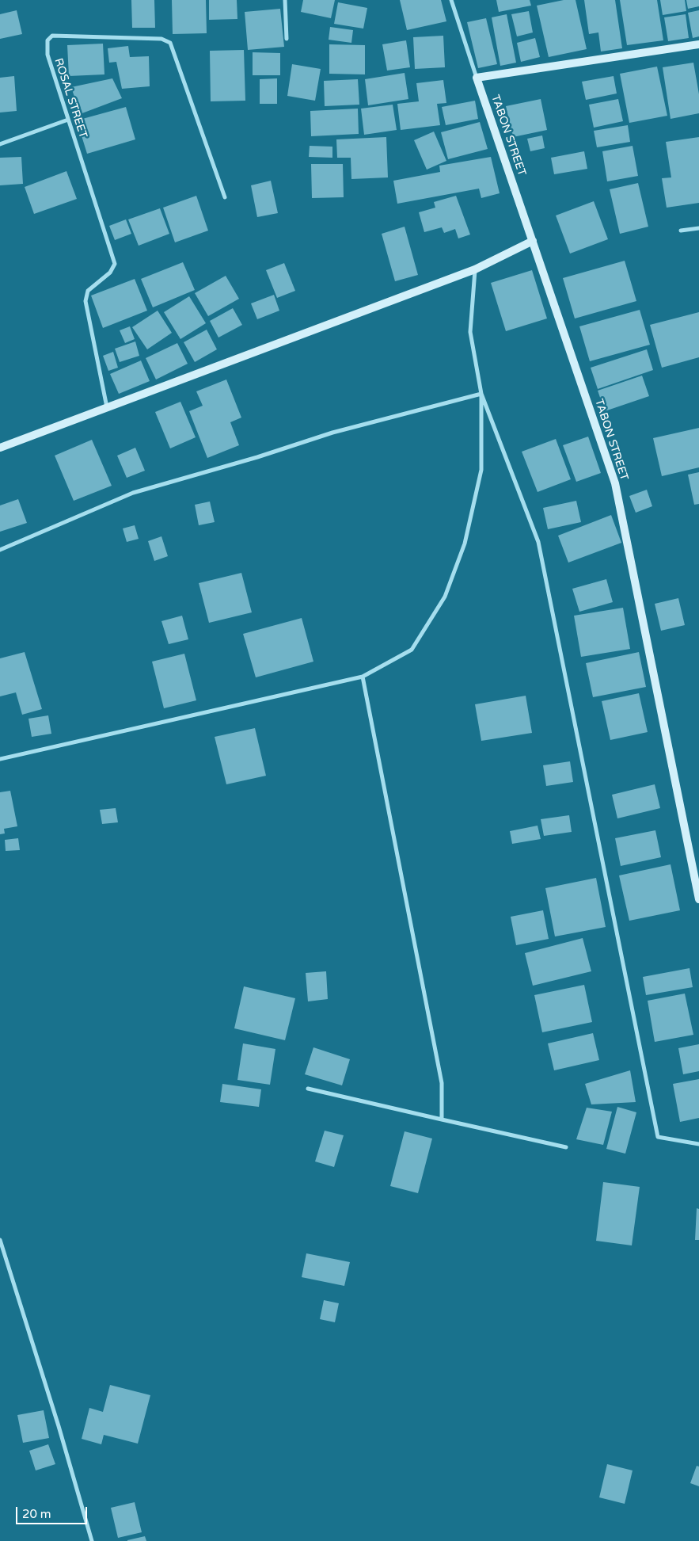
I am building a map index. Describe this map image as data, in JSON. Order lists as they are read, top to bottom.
{
  "streets": {
    "street": ["ROSAL STREET", "TABON STREET"]
  },
  "scale_bar": "20 m"
}
